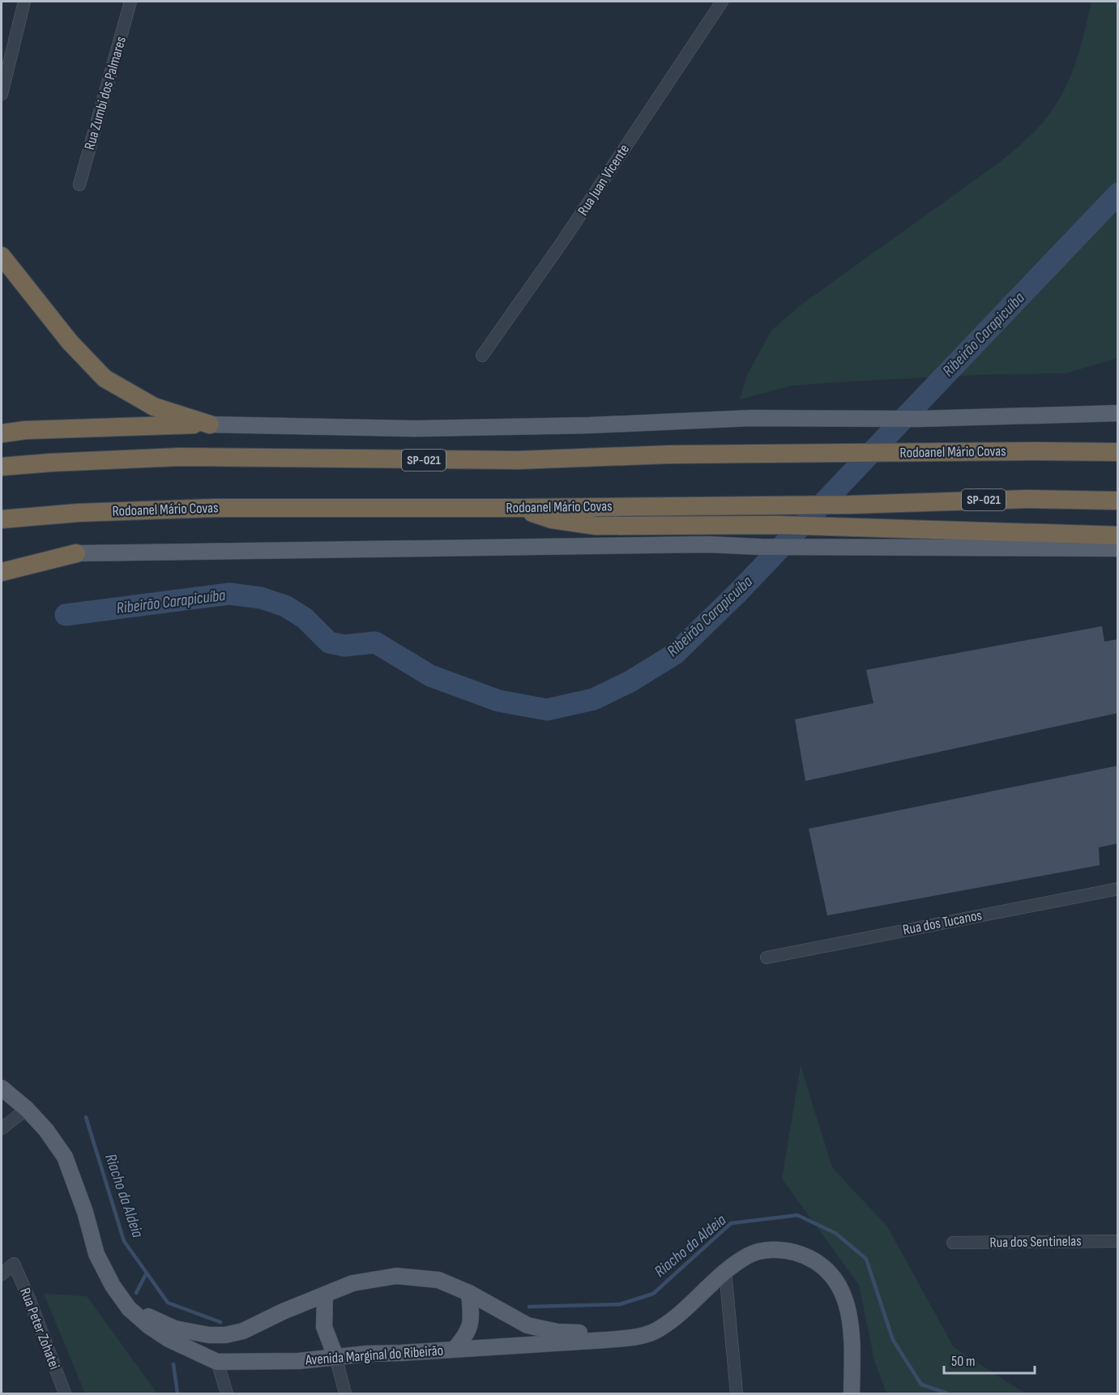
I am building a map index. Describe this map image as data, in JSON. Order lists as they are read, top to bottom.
{
  "streets": {
    "highway": ["Rodoanel Mário Covas", "SP-021"],
    "main road": ["Avenida Marginal do Ribeirão"],
    "street": [
      "Rua Zumbi dos Palmares",
      "Rua Juan Vicente",
      "Rua dos Tucanos",
      "Rua dos Sentinelas",
      "Rua Peter Zohatei"
    ]
  },
  "water": ["Ribeirão Carapicuíba", "Riacho da Aldeia"],
  "scale_bar": "50 m"
}
